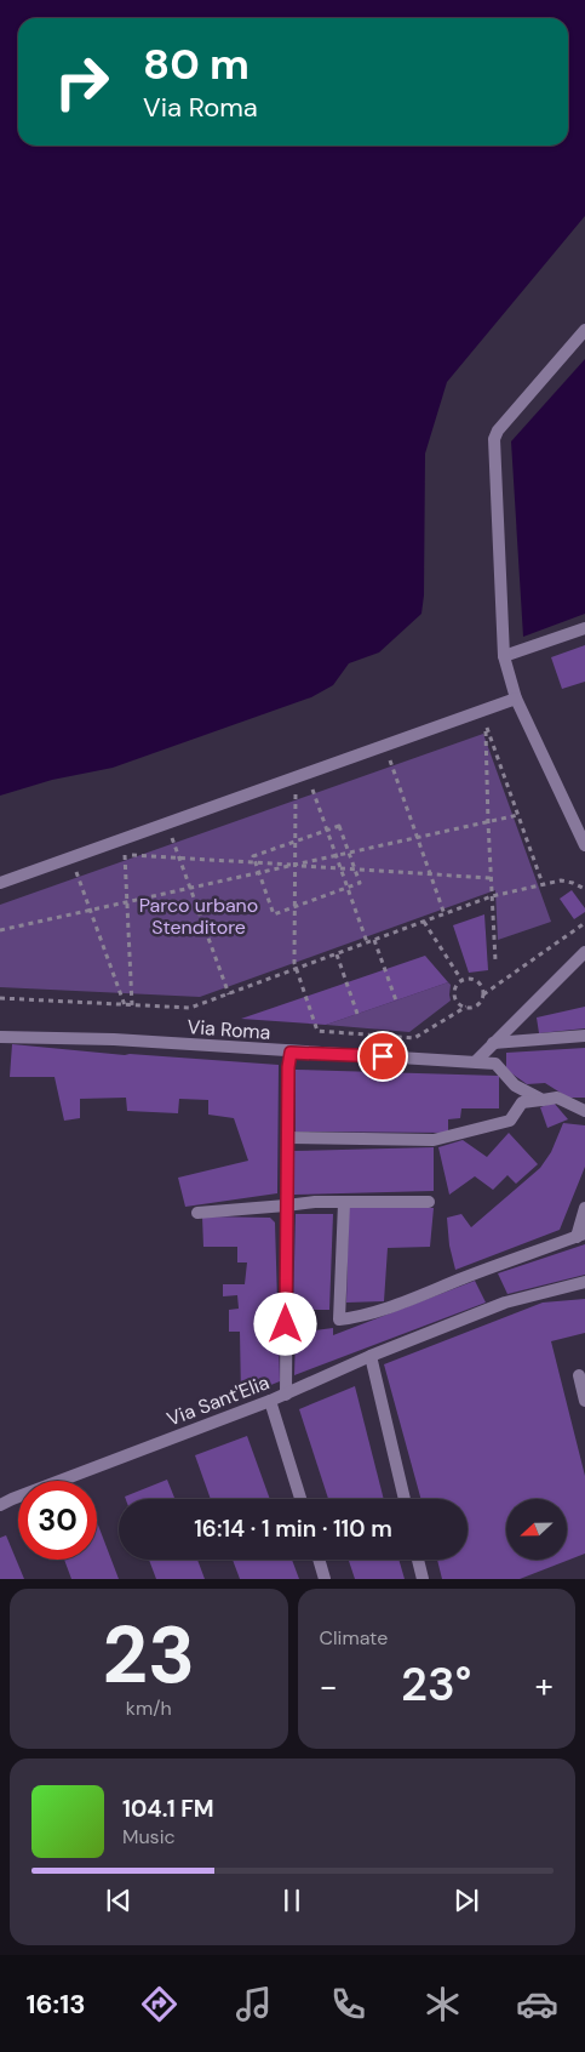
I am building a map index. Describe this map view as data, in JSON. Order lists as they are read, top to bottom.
{
  "streets": {
    "street": ["Via Roma", "Via Sant'Elia"]
  },
  "parks": ["Parco urbano Stenditore"],
  "north": "left",
  "page": {
    "turn": ["80 m", "Via Roma"],
    "limit": "30",
    "trip": "16:14 · 1 min · 110 m",
    "tile": [
      ["23", "km/h"],
      "Climate"
    ],
    "heat": ["−", "23°", "+"],
    "song": ["104.1 FM", "Music"],
    "tabs": "16:13"
  }
}
